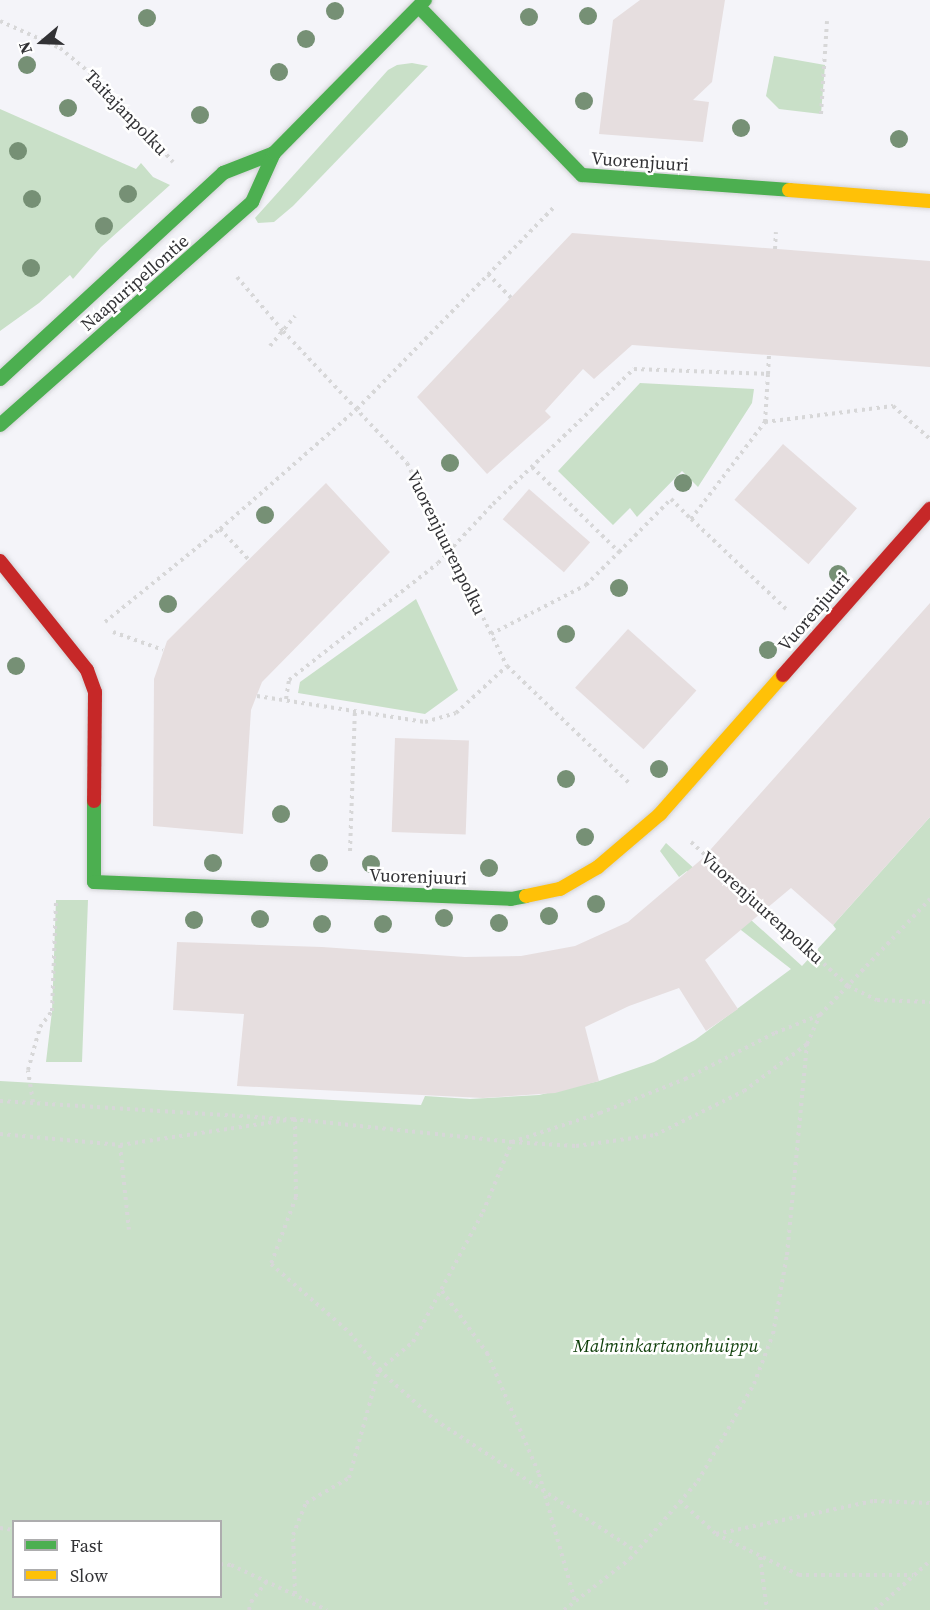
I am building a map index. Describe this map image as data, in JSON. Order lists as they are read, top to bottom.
{
  "streets": {
    "street": ["Vuorenjuuri", "Naapuripellontie"],
    "path": ["Taitajanpolku", "Vuorenjuurenpolku"]
  },
  "crossings": [
    ["Vuorenjuuri", "Naapuripellontie"]
  ],
  "parks": ["Malminkartanonhuippu"],
  "legend": ["Fast", "Slow"],
  "north": "left"
}
